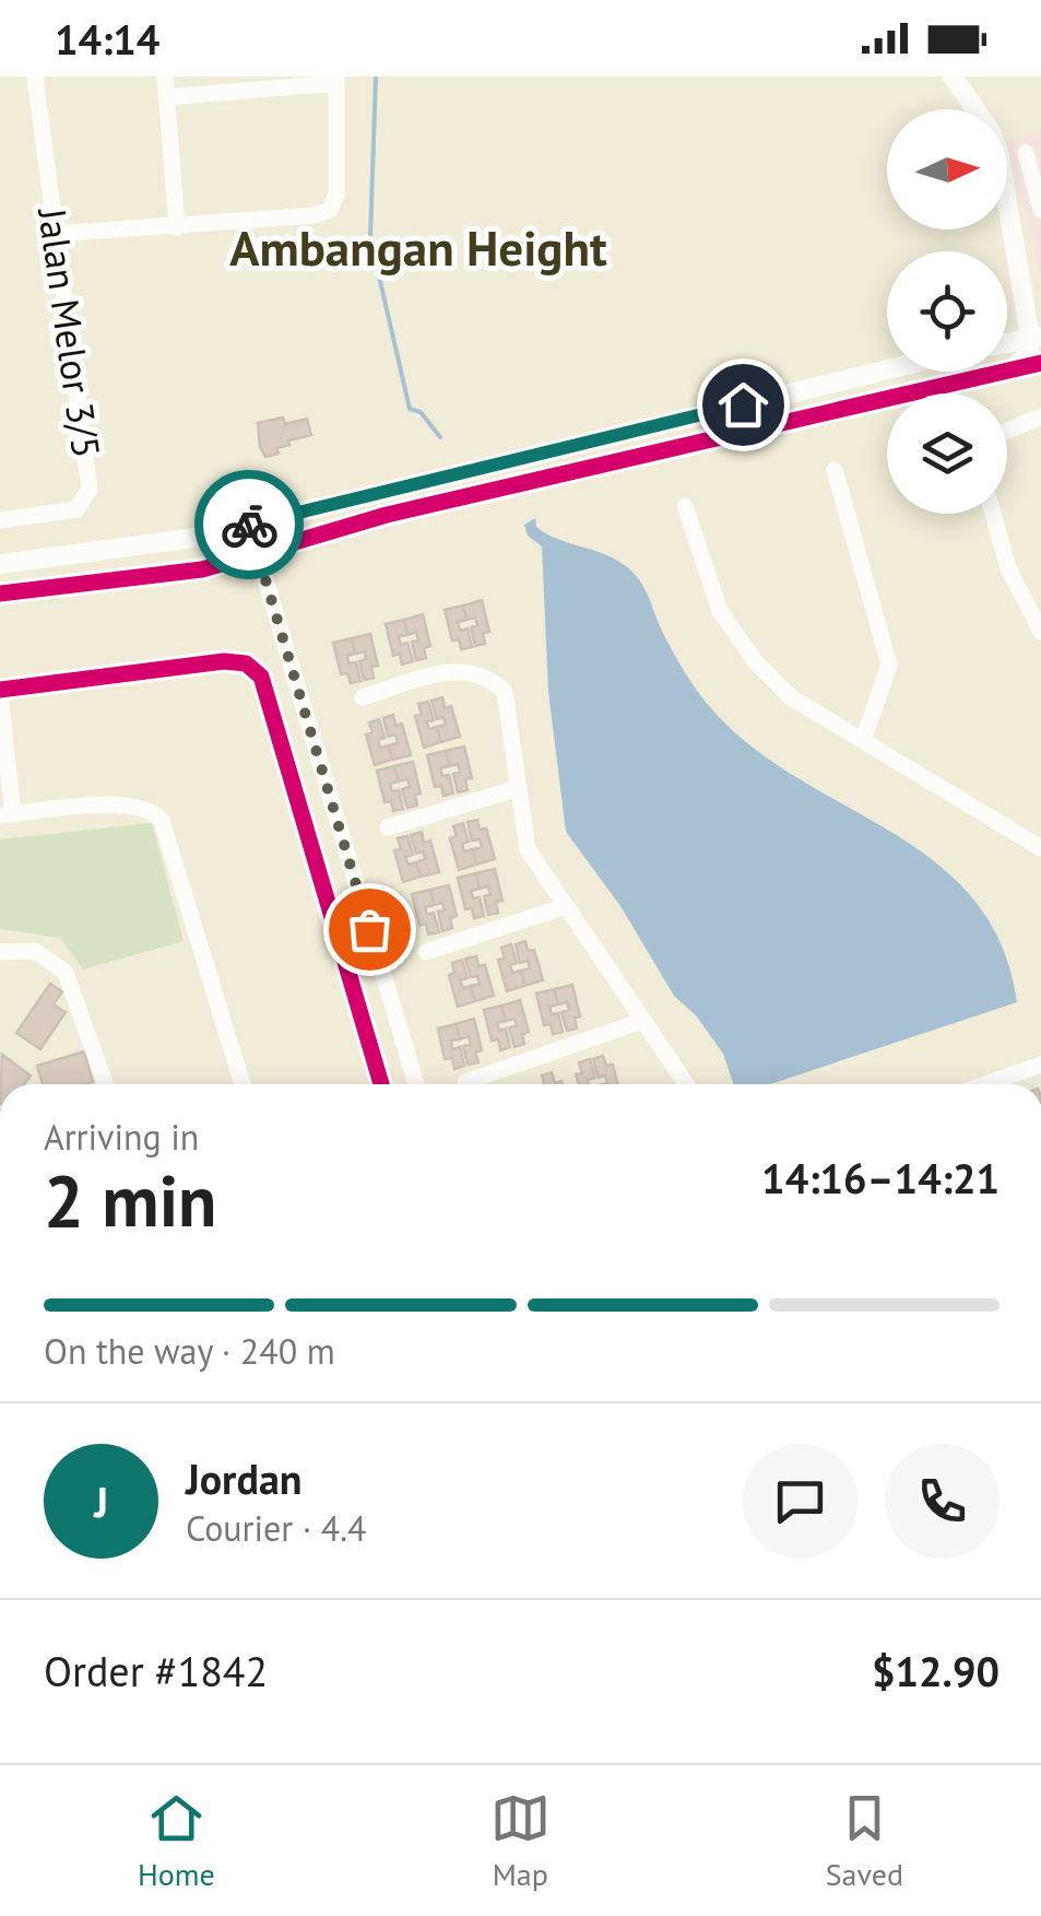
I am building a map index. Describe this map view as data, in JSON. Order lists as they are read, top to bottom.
{
  "streets": {
    "street": ["Jalan Melor 3/5"]
  },
  "districts": ["Ambangan Height"],
  "north": "right",
  "page": {
    "status": "14:14",
    "heading": ["2 min", "Arriving in", "14:16–14:21"],
    "panel": [
      "Jordan",
      "Courier · 4.4",
      "Order #1842",
      "$12.90"
    ],
    "bar": "On the way · 240 m",
    "round": "J",
    "tabs": ["Home", "Map", "Saved"]
  }
}
